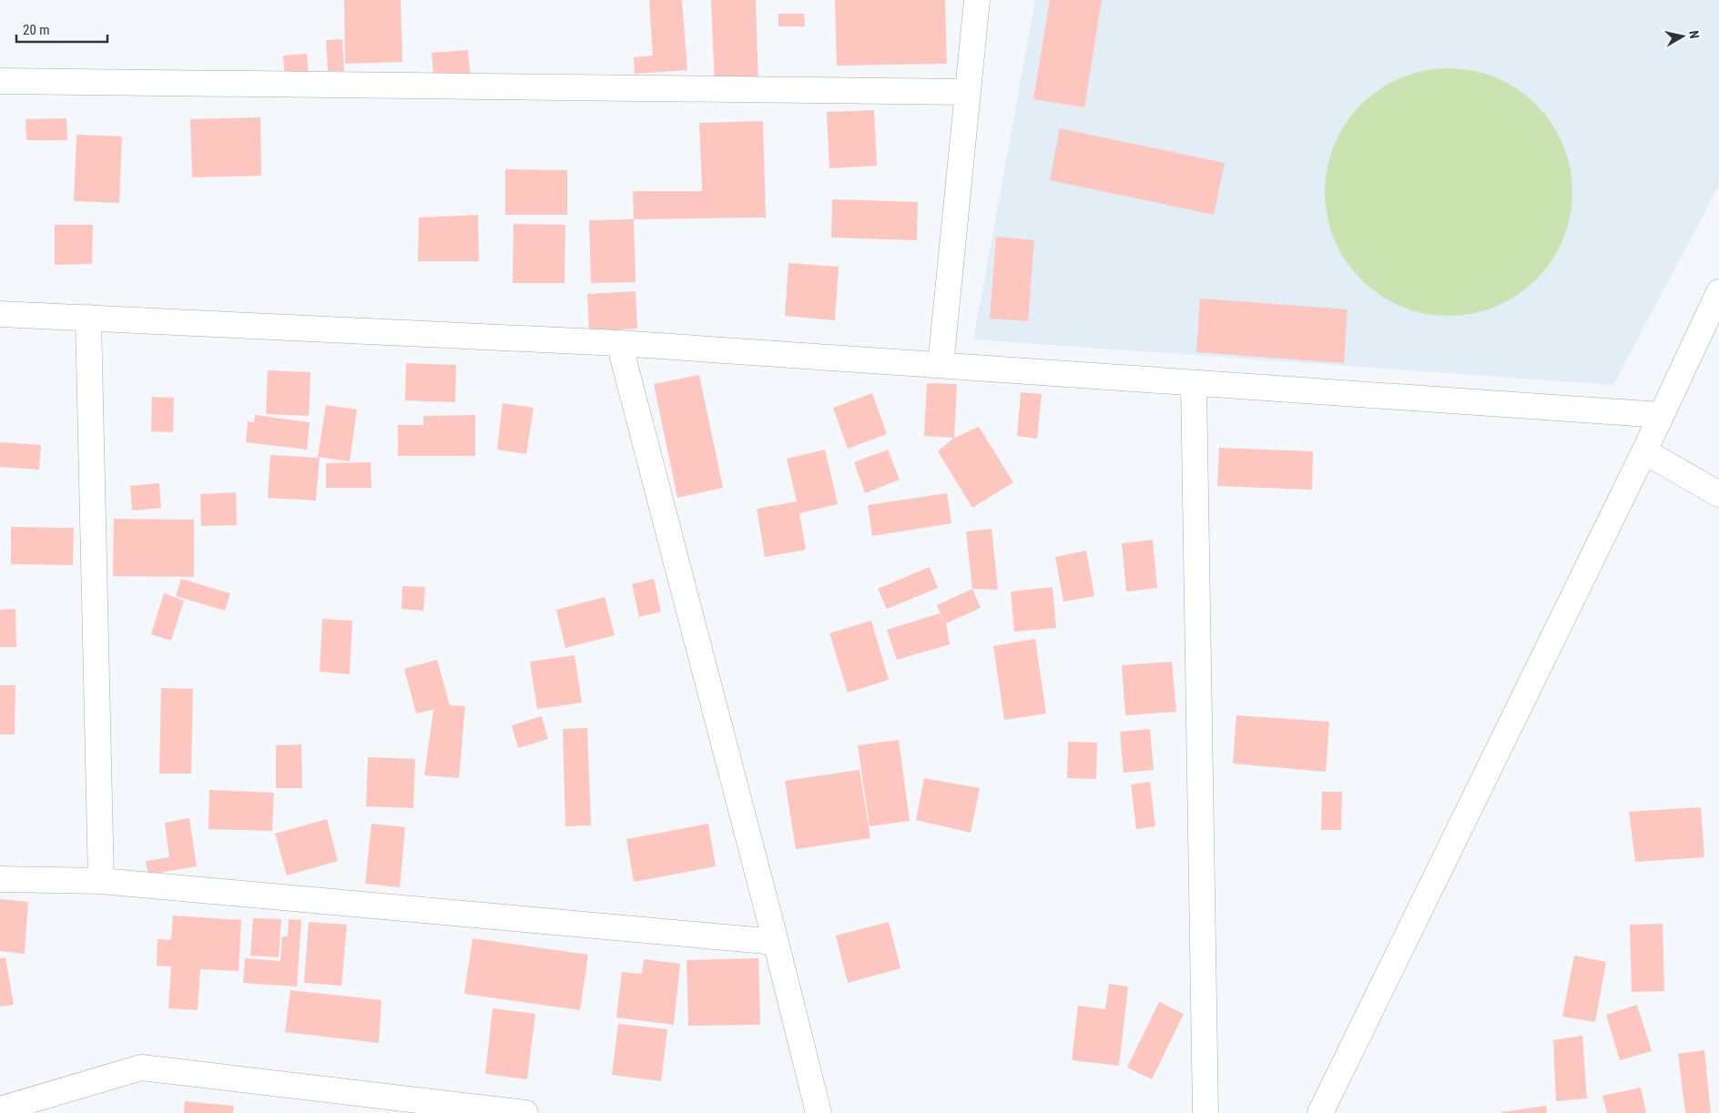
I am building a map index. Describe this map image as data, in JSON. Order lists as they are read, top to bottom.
{
  "scale_bar": "20 m",
  "north": "right"
}
